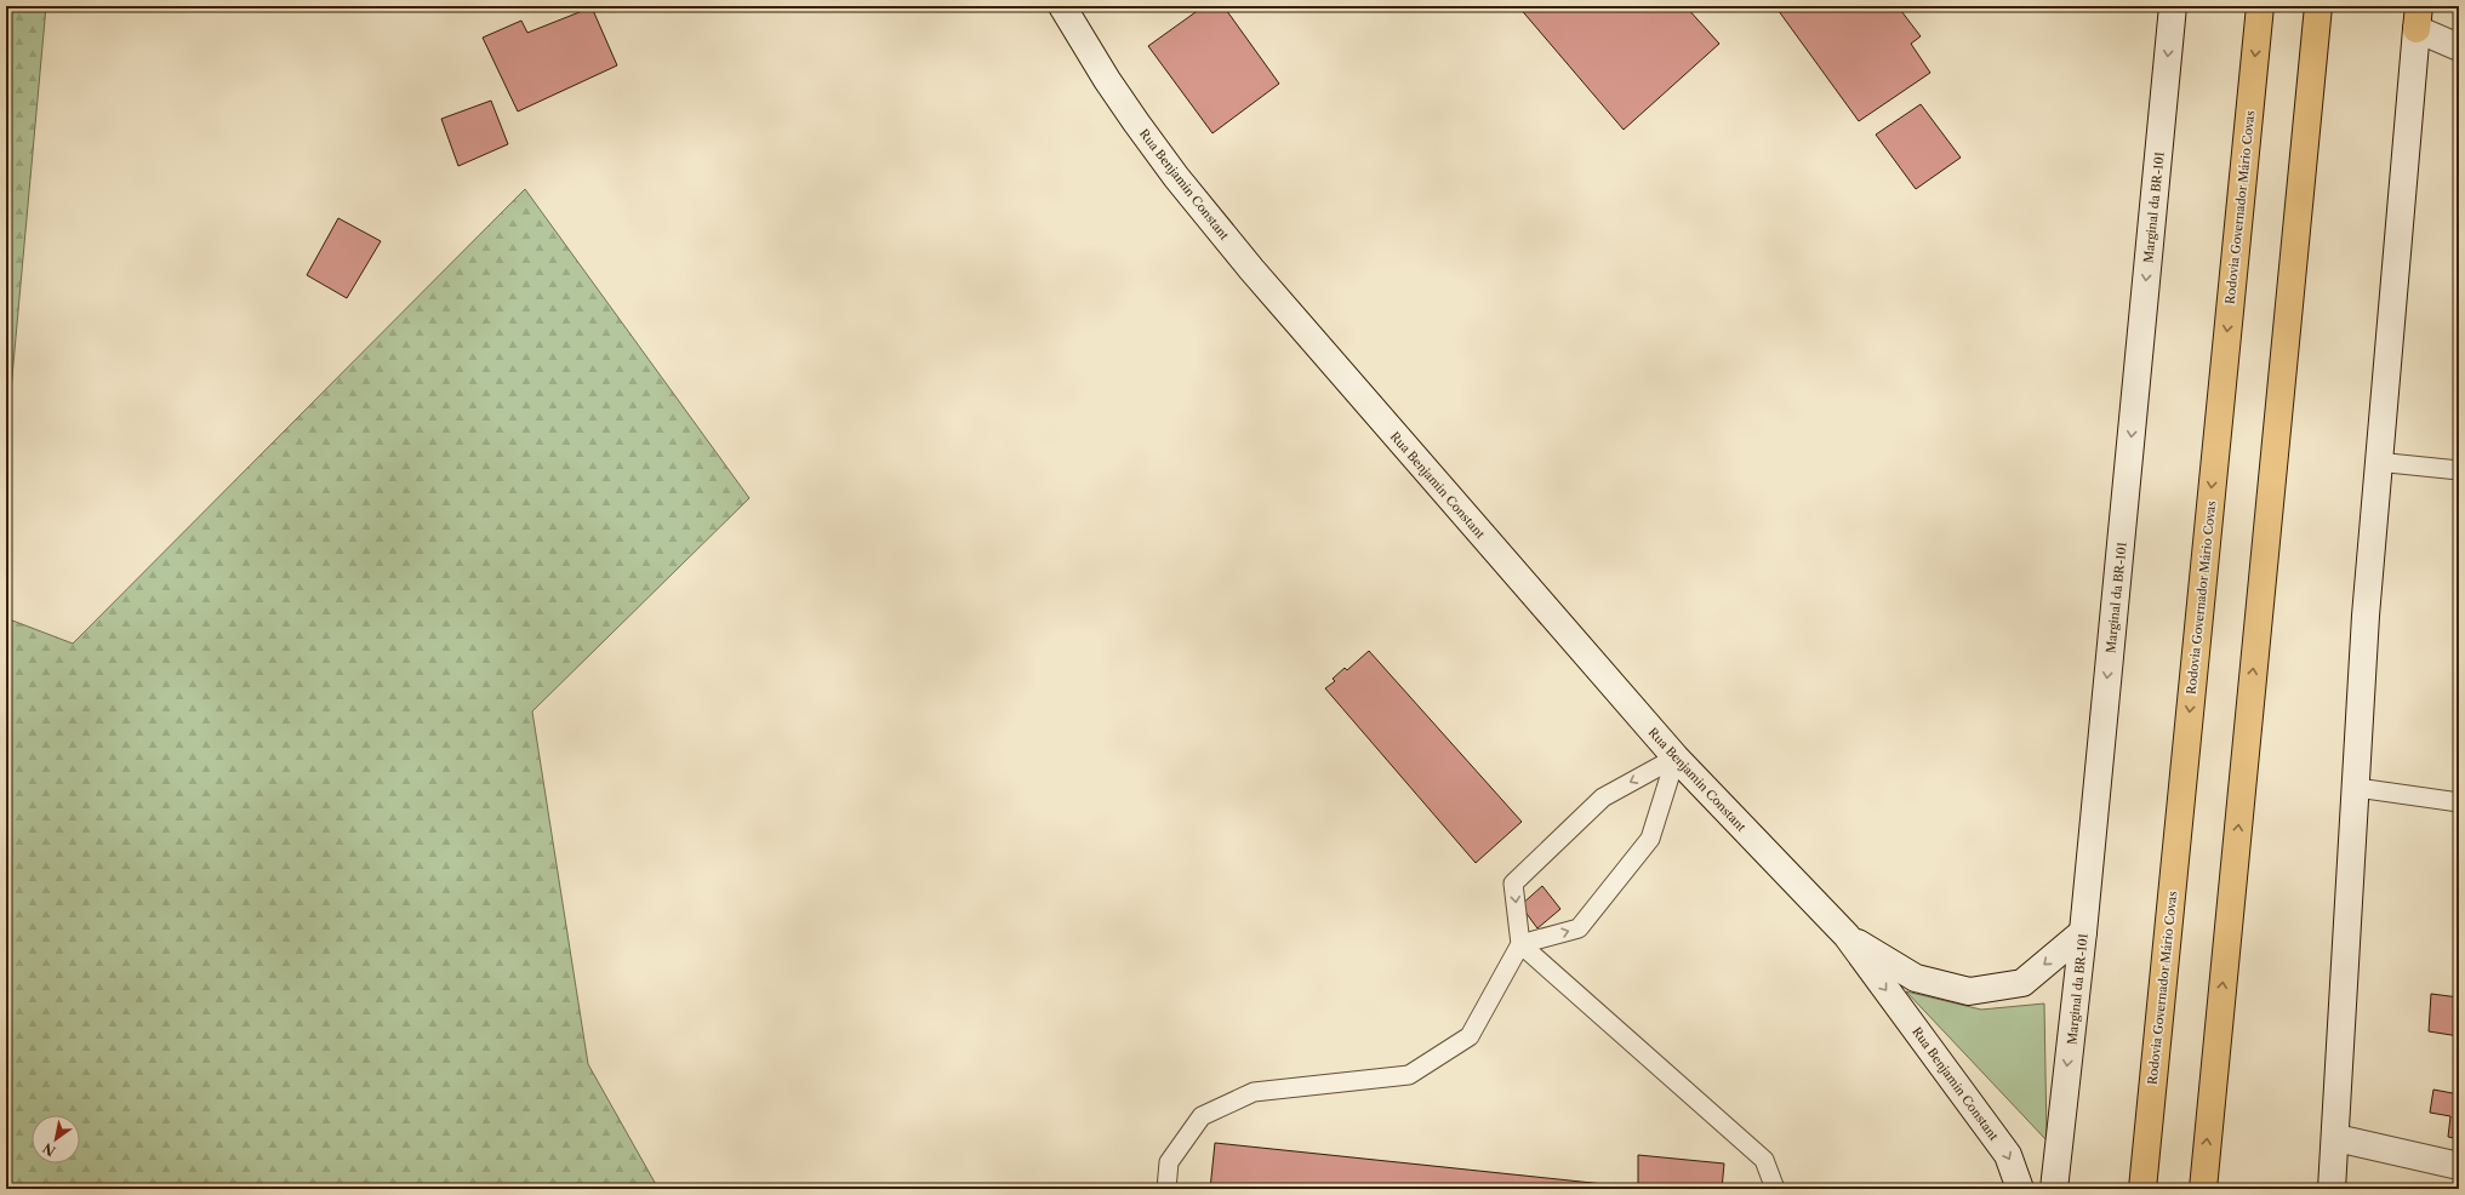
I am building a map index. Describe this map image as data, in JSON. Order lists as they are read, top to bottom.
{
  "streets": {
    "highway": ["Rodovia Governador Mário Covas"],
    "main road": ["Rua Benjamin Constant", "Marginal da BR-101"]
  },
  "crossings": [
    ["Rua Benjamin Constant", "Marginal da BR-101"]
  ],
  "one_way": ["Marginal da BR-101"],
  "north": "bottom left"
}
